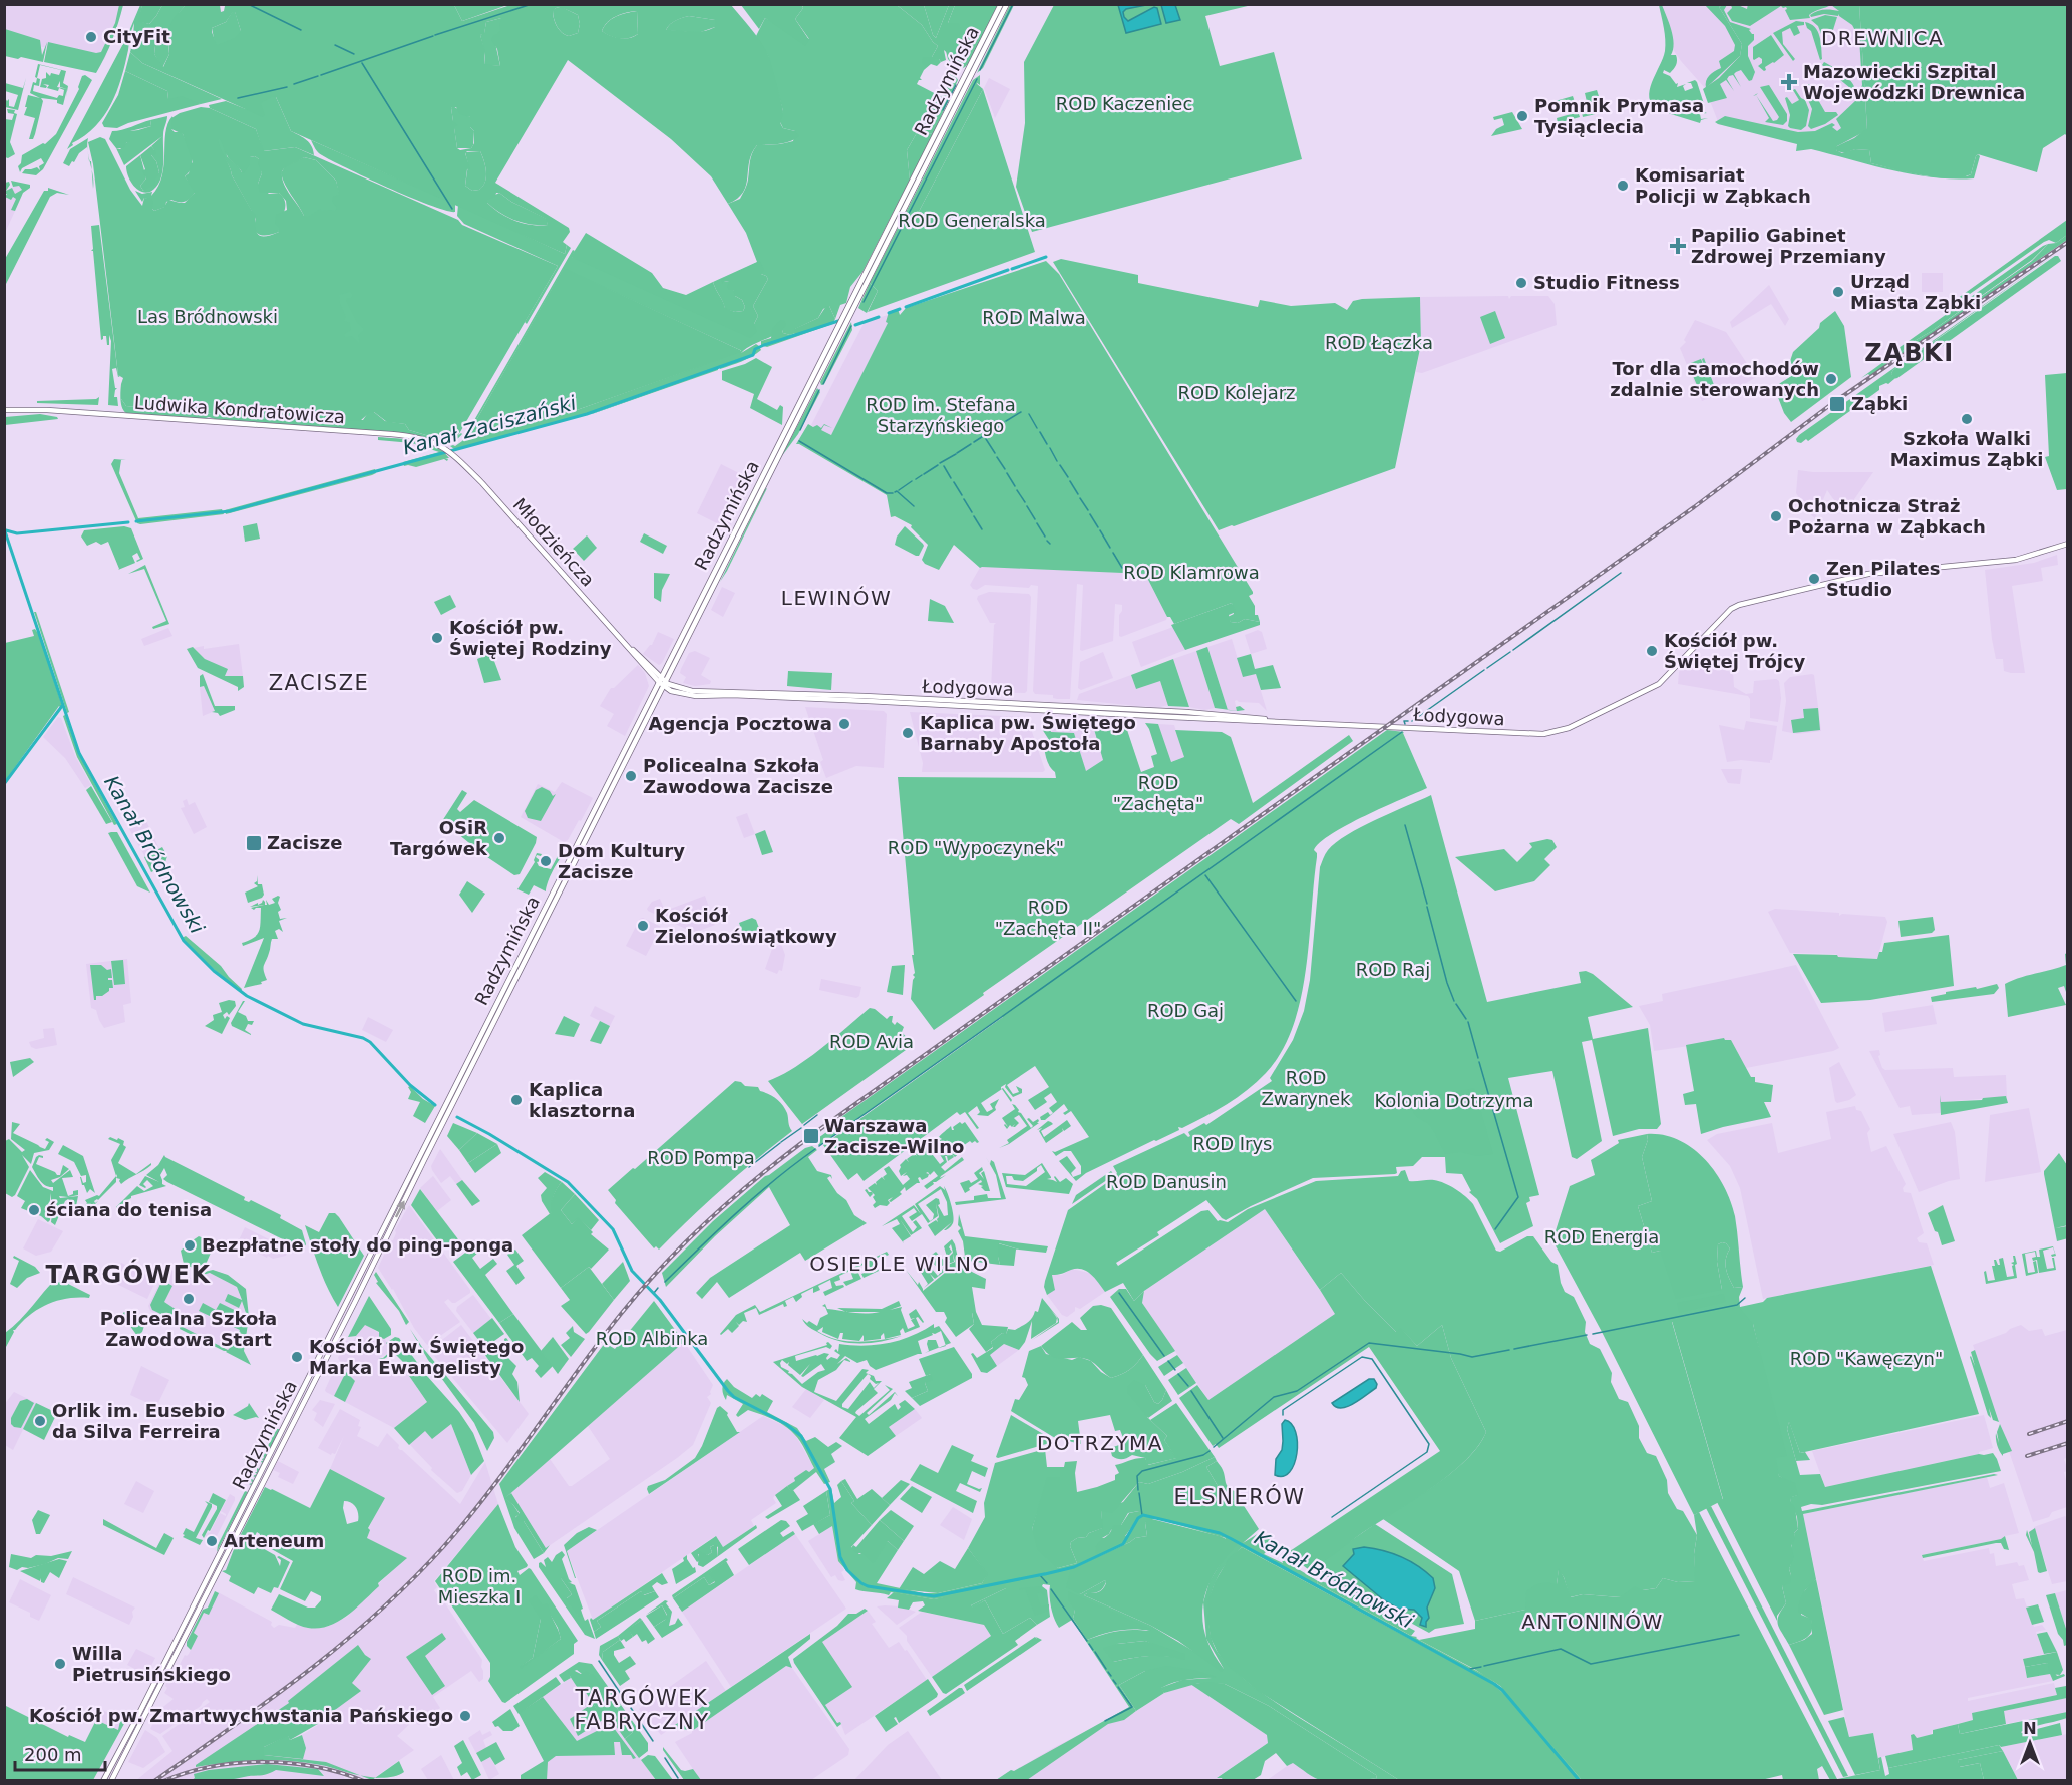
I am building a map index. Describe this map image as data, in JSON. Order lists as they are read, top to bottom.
{
  "streets": {
    "main road": [
      "Radzymińska",
      "Ludwika Kondratowicza",
      "Młodzieńcza",
      "Łodygowa"
    ]
  },
  "crossings": [
    ["Radzymińska", "Młodzieńcza"],
    ["Radzymińska", "Łodygowa"],
    ["Ludwika Kondratowicza", "Młodzieńcza"],
    ["Młodzieńcza", "Łodygowa"]
  ],
  "districts": [
    "DREWNICA",
    "ZĄBKI",
    "LEWINÓW",
    "ZACISZE",
    "OSIEDLE WILNO",
    "TARGÓWEK",
    "DOTRZYMA",
    "ELSNERÓW",
    "ANTONINÓW",
    "TARGÓWEK FABRYCZNY"
  ],
  "water": ["Kanał Zaciszański", "Kanał Bródnowski"],
  "parks": [
    "ROD Kaczeniec",
    "ROD Generalska",
    "Las Bródnowski",
    "ROD Malwa",
    "ROD Łączka",
    "ROD Kolejarz",
    "ROD im. Stefana Starzyńskiego",
    "ROD Klamrowa",
    "ROD \"Zachęta\"",
    "ROD \"Wypoczynek\"",
    "ROD \"Zachęta II\"",
    "ROD Raj",
    "ROD Gaj",
    "ROD Avia",
    "ROD Zwarynek",
    "Kolonia Dotrzyma",
    "ROD Irys",
    "ROD Pompa",
    "ROD Danusin",
    "ROD Energia",
    "ROD Albinka",
    "ROD \"Kawęczyn\"",
    "ROD im. Mieszka I"
  ],
  "places": {
    "other": [
      "CityFit",
      "Pomnik Prymasa Tysiąclecia",
      "Komisariat Policji w Ząbkach",
      "Studio Fitness",
      "Urząd Miasta Ząbki",
      "Tor dla samochodów zdalnie sterowanych",
      "Szkoła Walki Maximus Ząbki",
      "Ochotnicza Straż Pożarna w Ząbkach",
      "Zen Pilates Studio",
      "Kościół pw. Świętej Rodziny",
      "Kościół pw. Świętej Trójcy",
      "Agencja Pocztowa",
      "Kaplica pw. Świętego Barnaby Apostoła",
      "Policealna Szkoła Zawodowa Zacisze",
      "OSiR Targówek",
      "Dom Kultury Zacisze",
      "Kościół Zielonoświątkowy",
      "Kaplica klasztorna",
      "ściana do tenisa",
      "Bezpłatne stoły do ping-ponga",
      "Policealna Szkoła Zawodowa Start",
      "Kościół pw. Świętego Marka Ewangelisty",
      "Orlik im. Eusebio da Silva Ferreira",
      "Arteneum",
      "Willa Pietrusińskiego",
      "Kościół pw. Zmartwychwstania Pańskiego"
    ],
    "health": ["Mazowiecki Szpital Wojewódzki Drewnica", "Papilio Gabinet Zdrowej Przemiany"],
    "transit": ["Ząbki", "Zacisze", "Warszawa Zacisze-Wilno"]
  },
  "scale_bar": "200 m",
  "north": "top"
}
